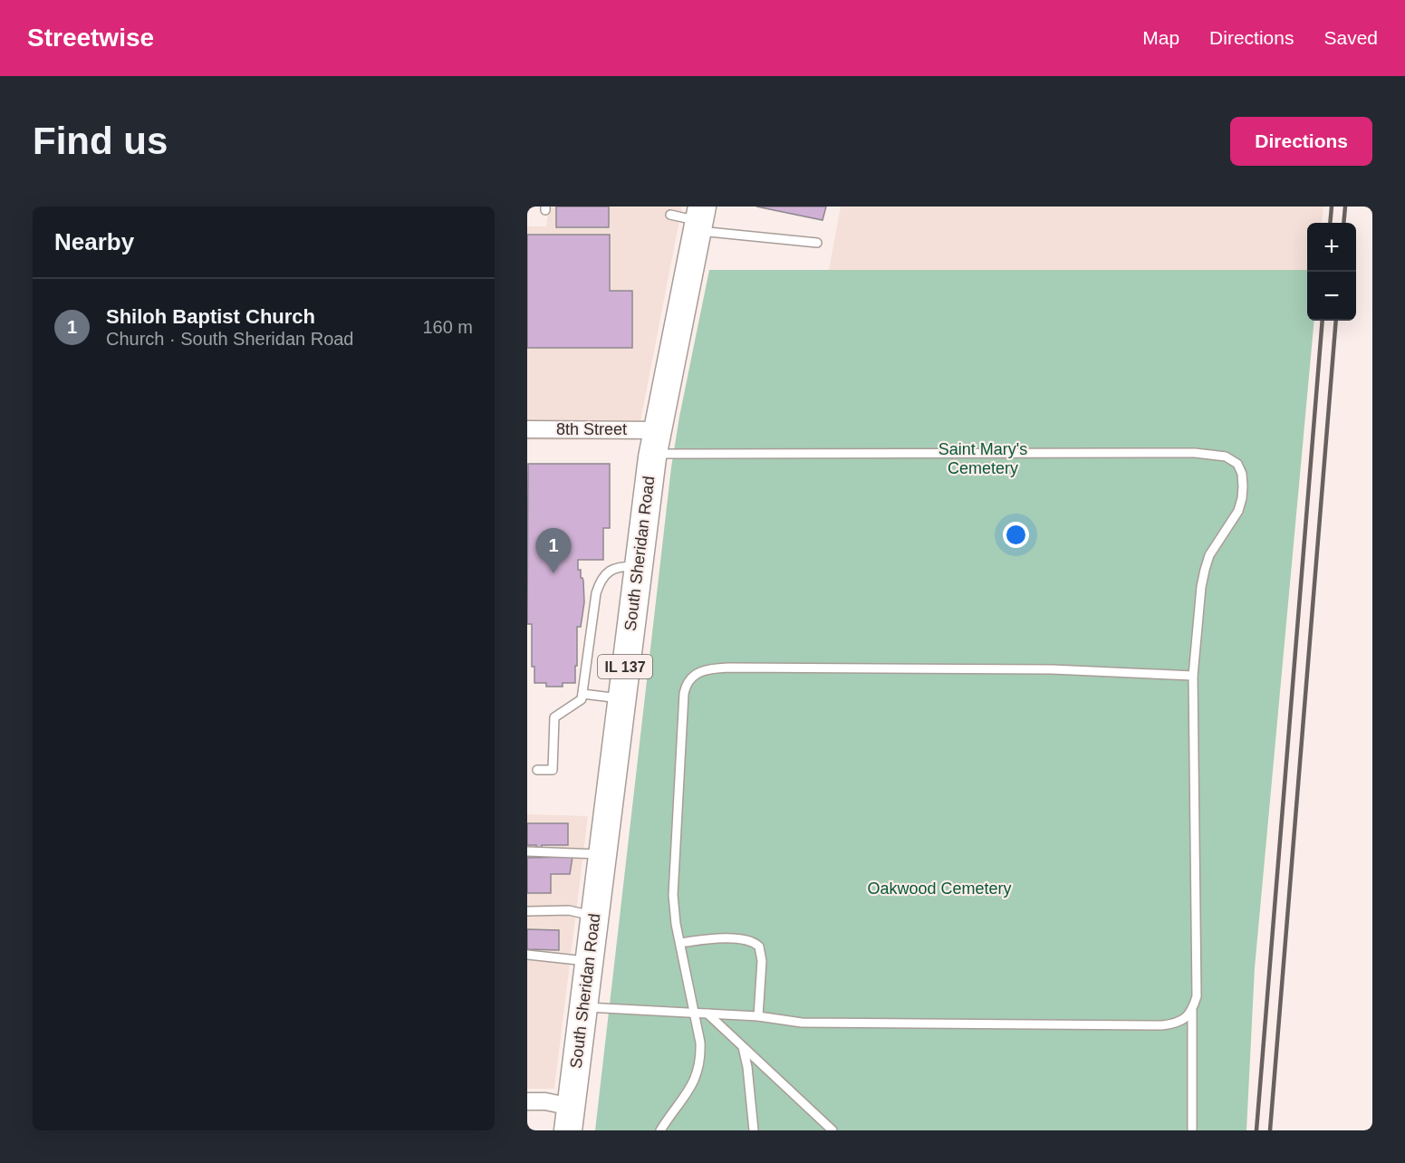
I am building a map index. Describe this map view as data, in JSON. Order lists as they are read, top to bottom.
{
  "streets": {
    "highway": ["South Sheridan Road", "IL 137"],
    "street": ["8th Street"]
  },
  "crossings": [
    ["8th Street", "South Sheridan Road"]
  ],
  "parks": ["Saint Mary's Cemetery", "Oakwood Cemetery"],
  "page": {
    "header": "Streetwise",
    "nav": ["Map", "Directions", "Saved"],
    "buttons": "Directions",
    "title": "Find us",
    "heading": "Nearby",
    "map_buttons": ["+", "−"],
    "list": [
      {
        "mark": "1",
        "name": "Shiloh Baptist Church",
        "note": "Church · South Sheridan Road",
        "value": "160 m"
      }
    ],
    "pins": "1"
  }
}
